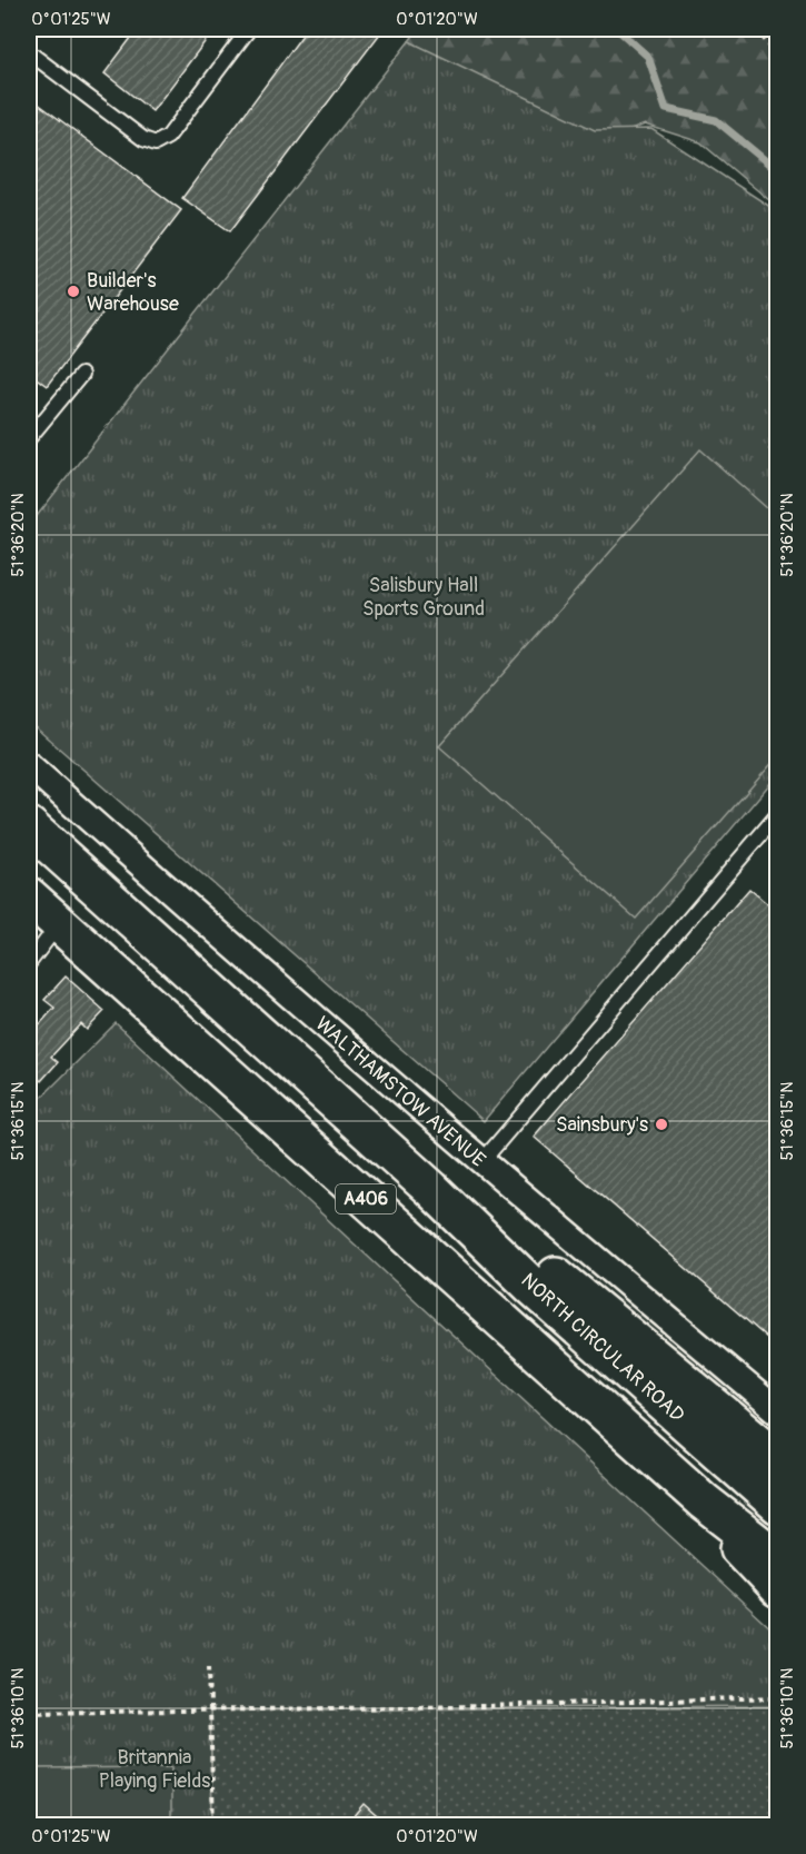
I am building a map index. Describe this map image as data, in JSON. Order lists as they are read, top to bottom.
{
  "streets": {
    "highway": ["A406", "NORTH CIRCULAR ROAD"],
    "street": ["WALTHAMSTOW AVENUE"]
  },
  "crossings": [
    ["A406", "NORTH CIRCULAR ROAD"]
  ],
  "parks": ["Salisbury Hall Sports Ground", "Britannia Playing Fields"],
  "places": ["Builder's Warehouse", "Sainsbury's"],
  "coordinates": [
    "0°01'25\"W",
    "0°01'20\"W",
    "51°36'20\"N",
    "51°36'15\"N",
    "51°36'10\"N"
  ]
}
